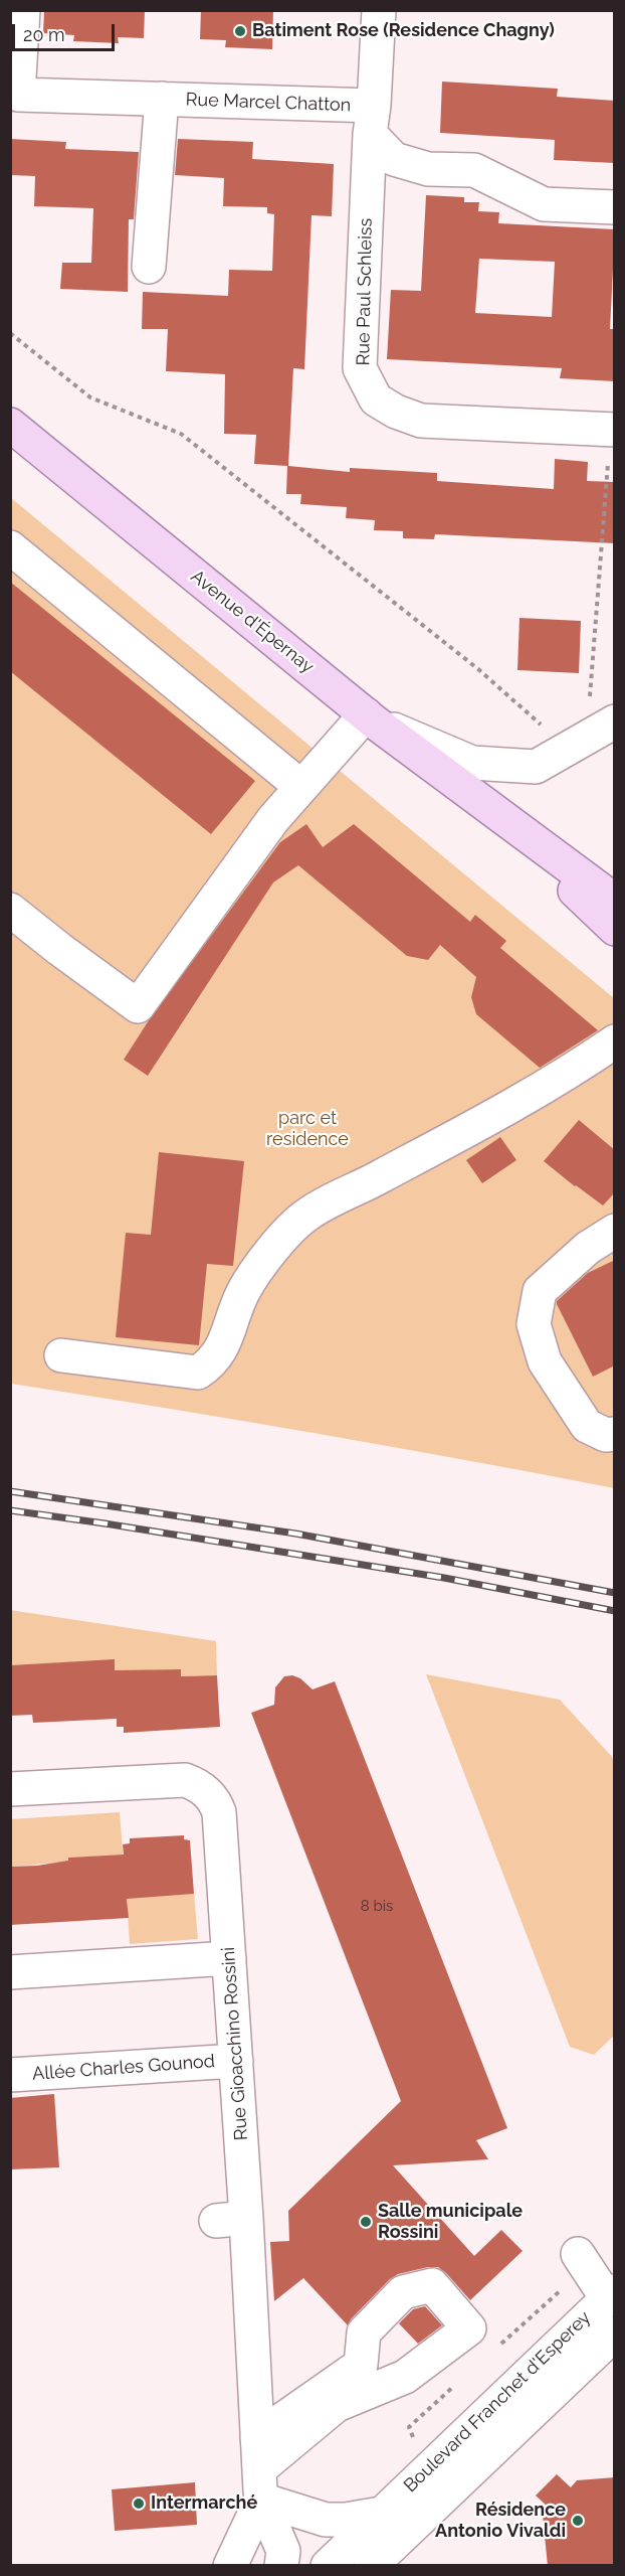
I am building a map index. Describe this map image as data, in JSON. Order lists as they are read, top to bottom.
{
  "streets": {
    "main road": ["Avenue d'Épernay"],
    "street": [
      "Rue Marcel Chatton",
      "Rue Paul Schleiss",
      "Rue Gioacchino Rossini",
      "Allée Charles Gounod",
      "Boulevard Franchet d'Esperey"
    ]
  },
  "crossings": [
    ["Rue Marcel Chatton", "Rue Paul Schleiss"],
    ["Rue Gioacchino Rossini", "Allée Charles Gounod"]
  ],
  "parks": ["parc et residence"],
  "places": [
    "Batiment Rose (Residence Chagny)",
    "Salle municipale Rossini",
    "Intermarché",
    "Résidence Antonio Vivaldi"
  ],
  "house_numbers": ["8 bis"],
  "scale_bar": "20 m"
}
